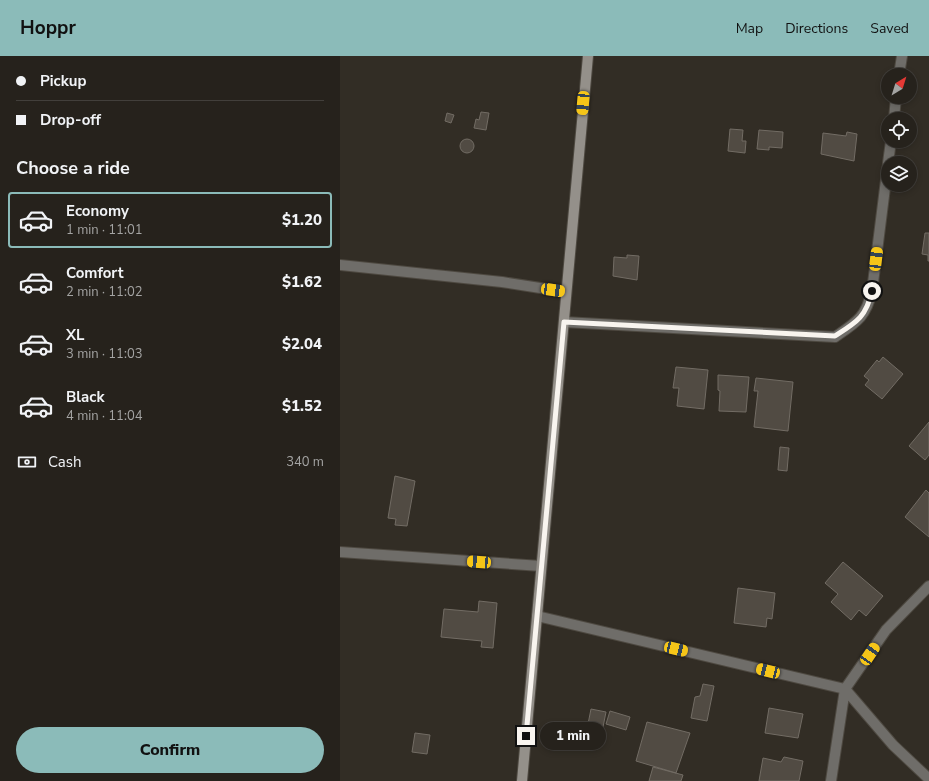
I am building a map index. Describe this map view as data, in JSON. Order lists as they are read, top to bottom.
{
  "north": "top right",
  "page": {
    "header": "Hoppr",
    "nav": ["Map", "Directions", "Saved"],
    "banner": ["Pickup", "Drop-off"],
    "heading": "Choose a ride",
    "list": [
      {
        "name": "Economy",
        "note": "1 min · 11:01",
        "value": "$1.20"
      },
      {
        "name": "Comfort",
        "note": "2 min · 11:02",
        "value": "$1.62"
      },
      {
        "name": "XL",
        "note": "3 min · 11:03",
        "value": "$2.04"
      },
      {
        "name": "Black",
        "note": "4 min · 11:04",
        "value": "$1.52"
      }
    ],
    "pay": ["Cash", "340 m"],
    "buttons": "Confirm",
    "bubble": "1 min"
  }
}
